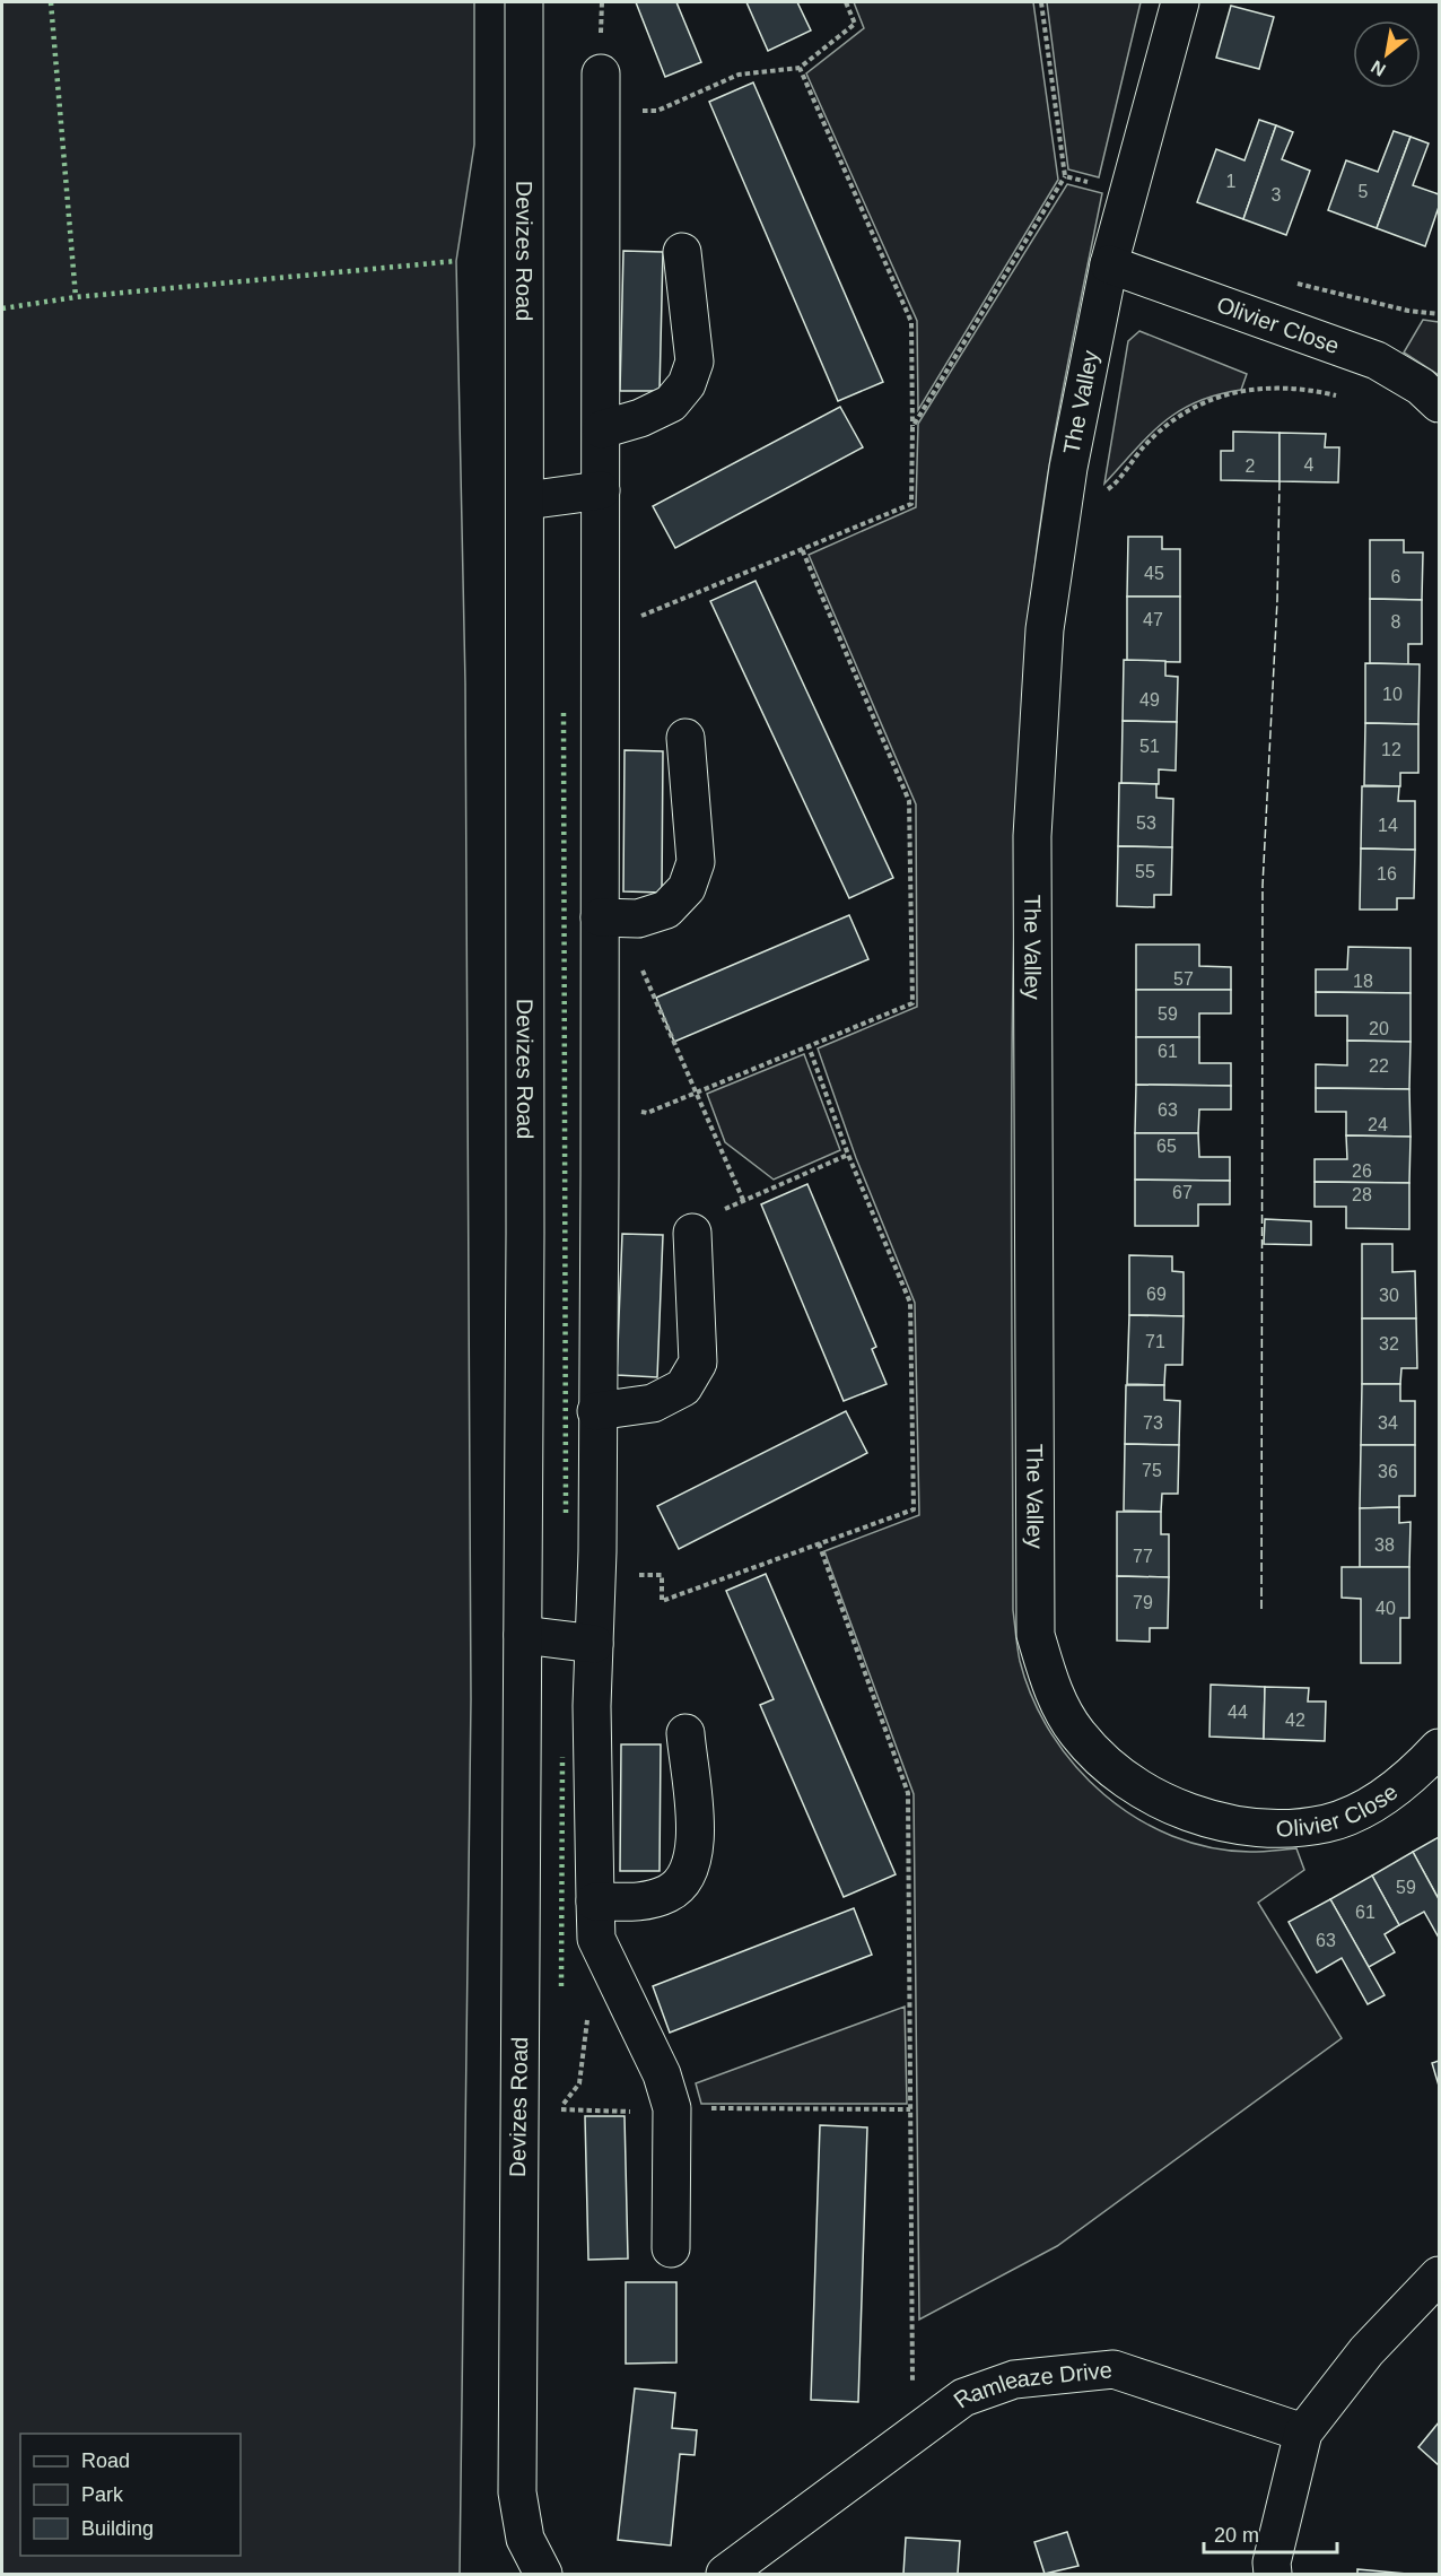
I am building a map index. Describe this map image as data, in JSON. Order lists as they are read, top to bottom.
{
  "streets": {
    "street": [
      "Devizes Road",
      "Olivier Close",
      "The Valley",
      "Ramleaze Drive"
    ]
  },
  "crossings": [
    ["Olivier Close", "The Valley"]
  ],
  "house_numbers": [
    "1",
    "5",
    "3",
    "4",
    "2",
    "45",
    "6",
    "47",
    "8",
    "10",
    "49",
    "51",
    "12",
    "53",
    "14",
    "55",
    "16",
    "57",
    "18",
    "59",
    "20",
    "61",
    "22",
    "63",
    "24",
    "65",
    "26",
    "67",
    "28",
    "69",
    "30",
    "71",
    "32",
    "73",
    "34",
    "75",
    "36",
    "38",
    "77",
    "79",
    "40",
    "44",
    "42",
    "59",
    "61",
    "63"
  ],
  "legend": ["Road", "Park", "Building"],
  "scale_bar": "20 m",
  "north": "bottom left"
}
